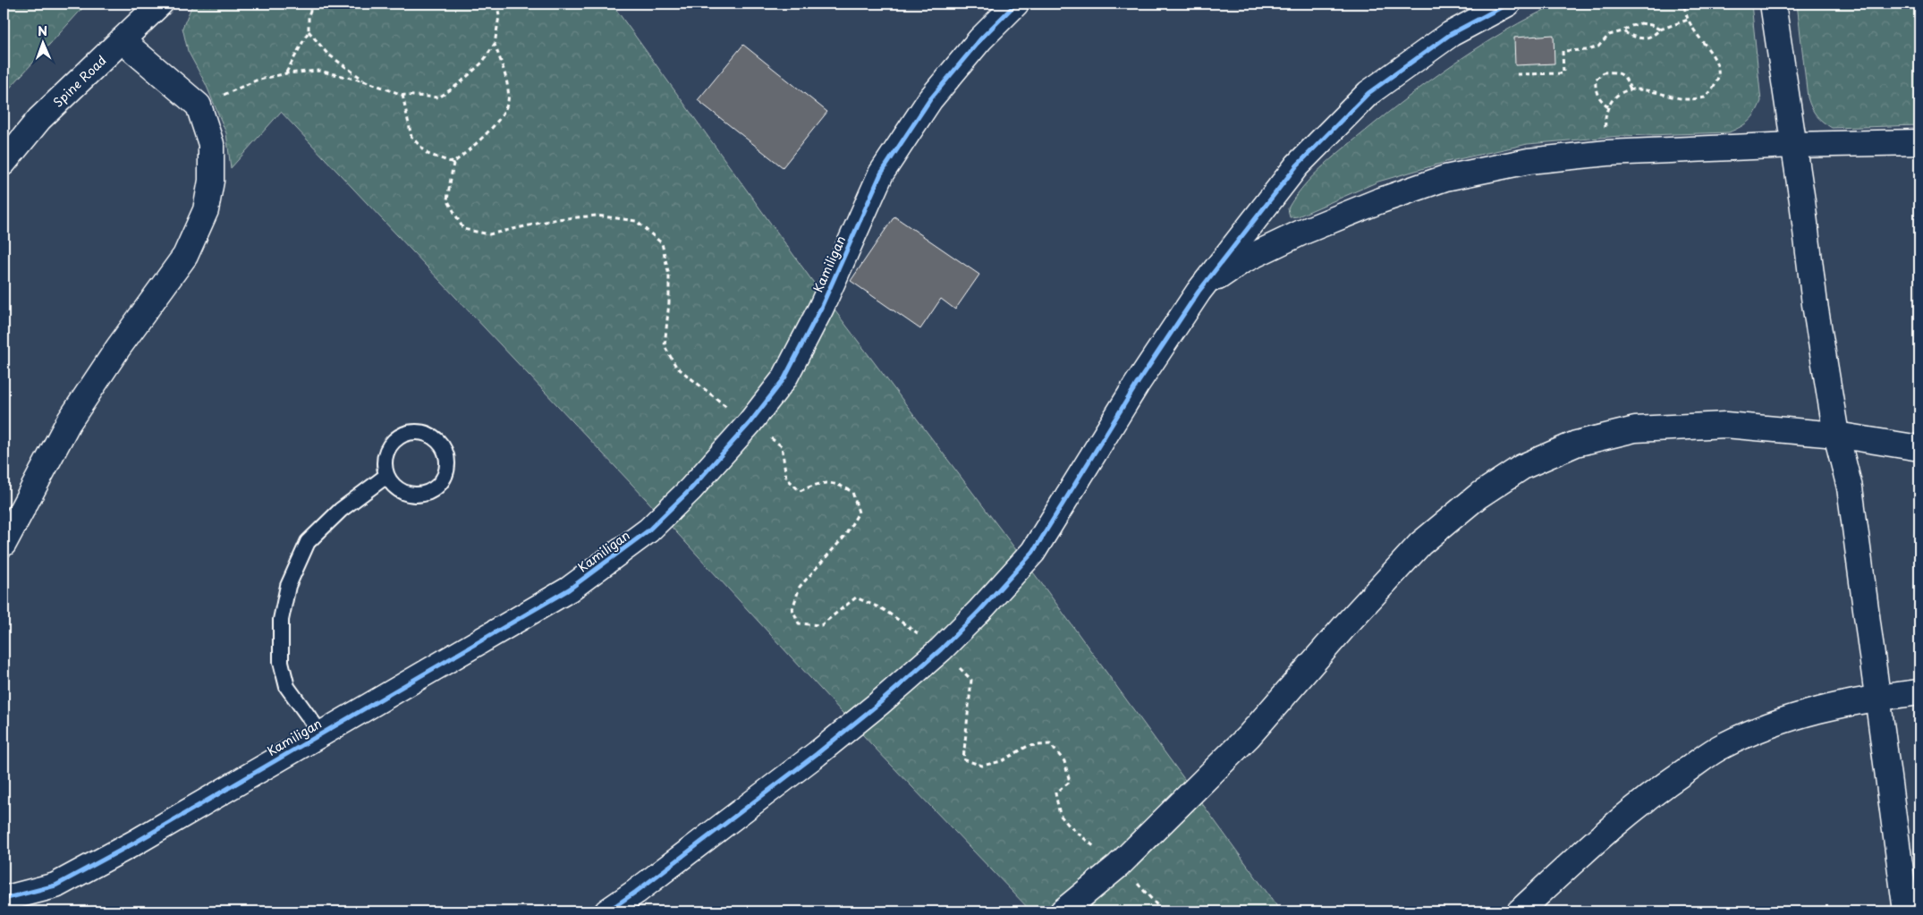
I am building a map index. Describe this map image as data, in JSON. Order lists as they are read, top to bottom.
{
  "streets": {
    "street": ["Spine Road", "Kamiligan"]
  },
  "north": "top"
}
